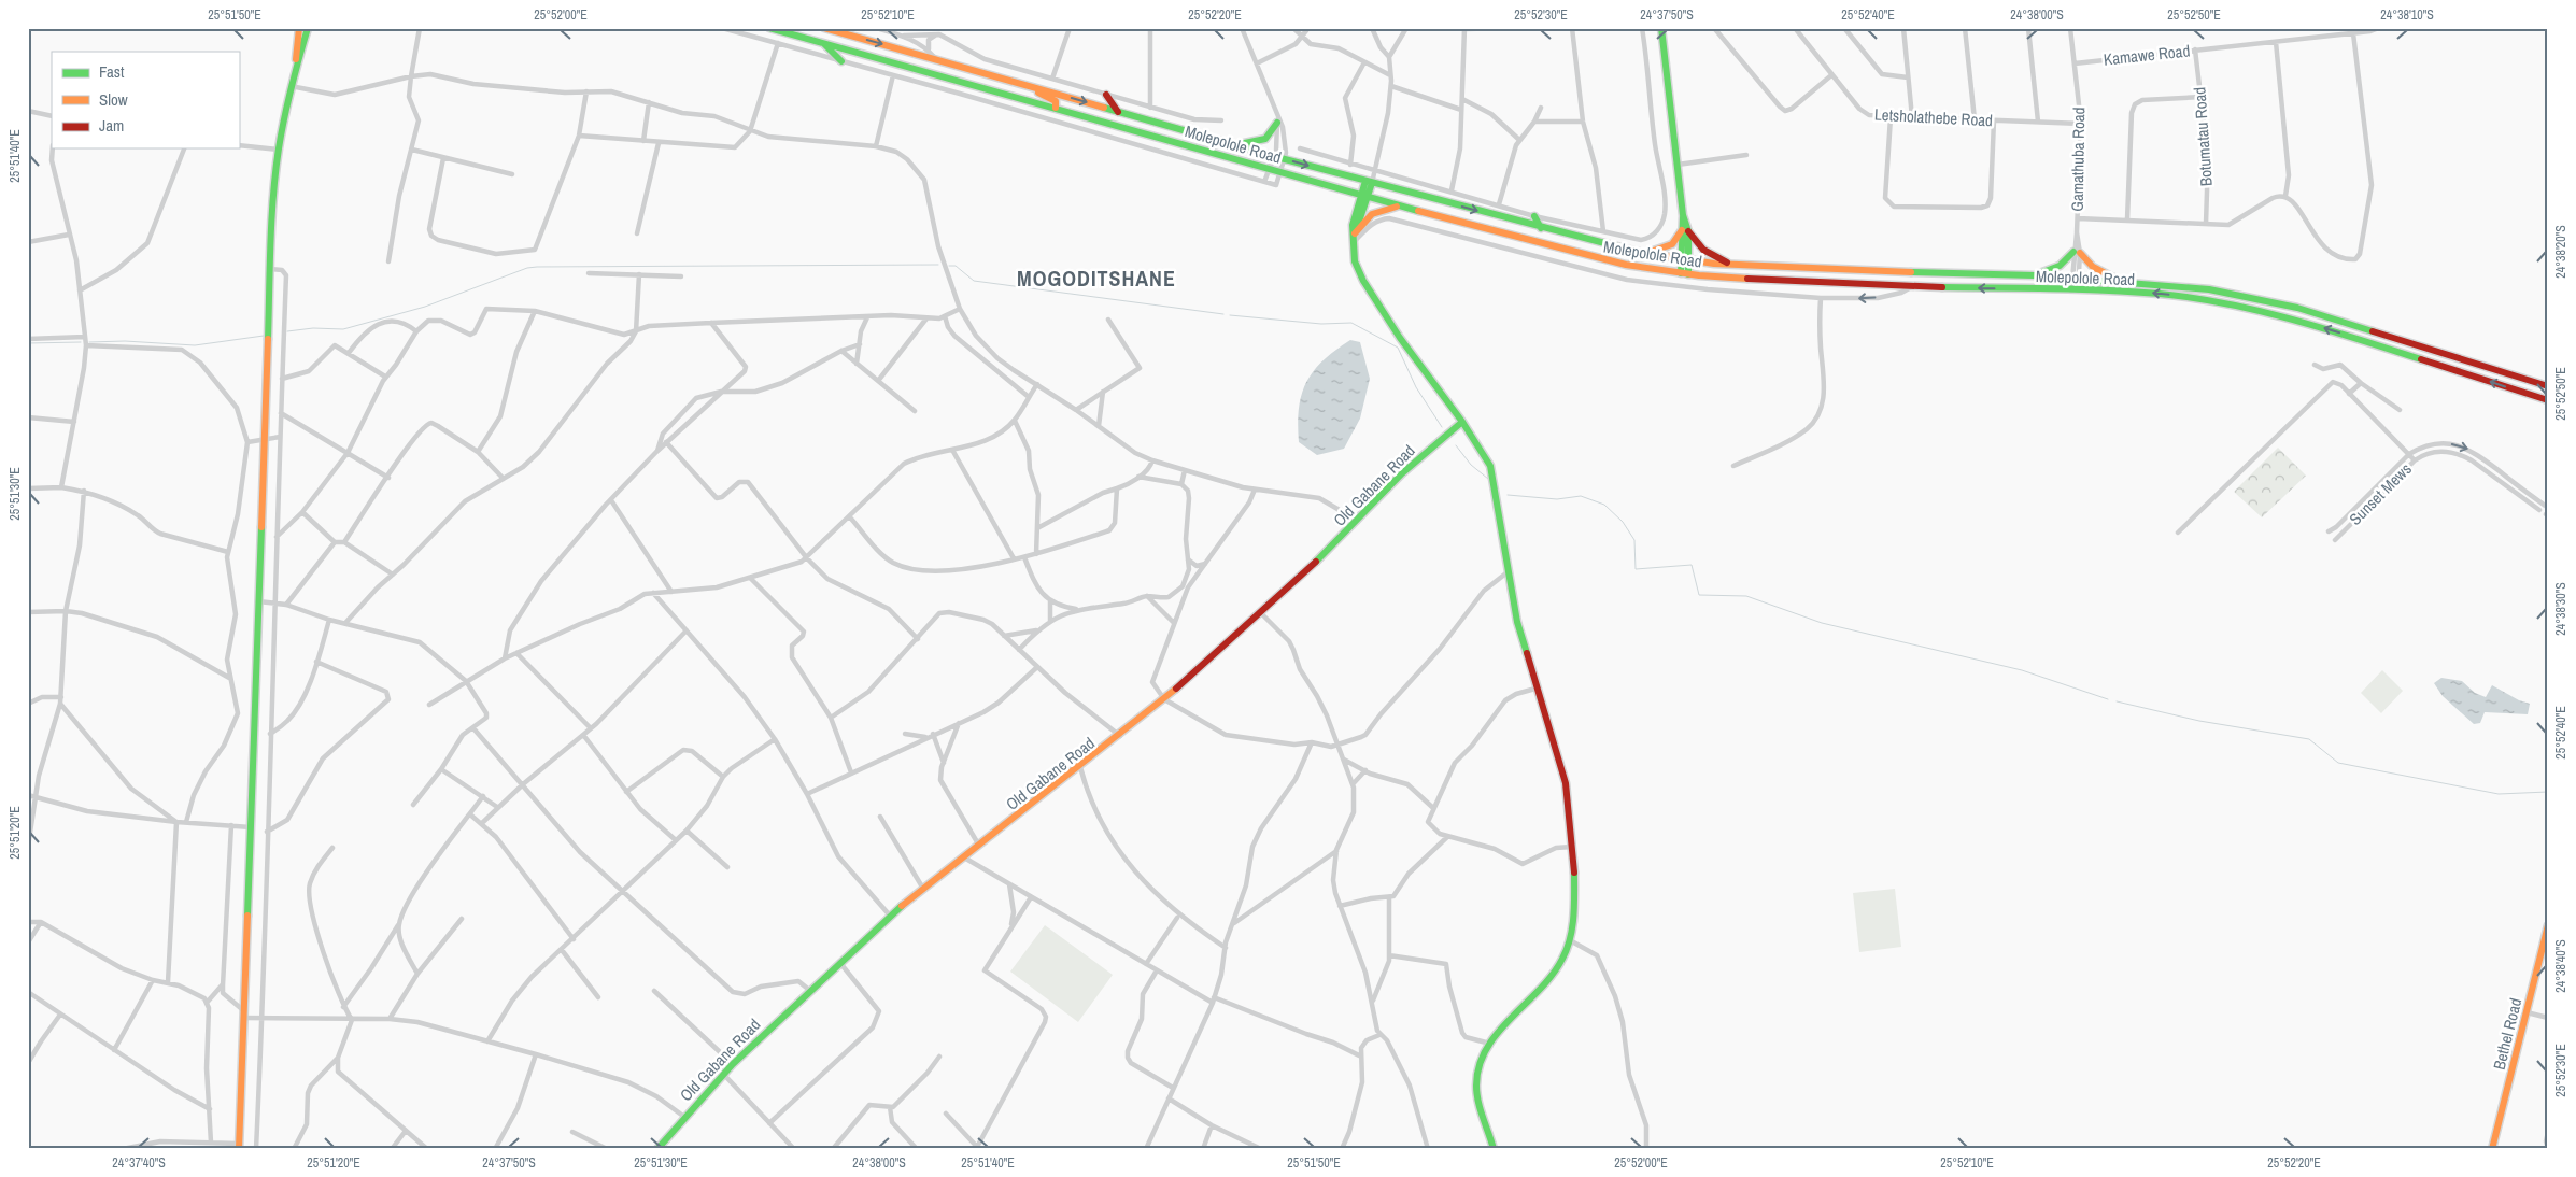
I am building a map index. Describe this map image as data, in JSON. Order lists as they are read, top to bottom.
{
  "streets": {
    "main road": ["Molepolole Road", "Old Gabane Road", "Bethel Road"],
    "street": [
      "Kamawe Road",
      "Letsholathebe Road",
      "Botumatau Road",
      "Gamathuba Road",
      "Sunset Mews"
    ]
  },
  "crossings": [
    ["Kamawe Road", "Botumatau Road"],
    ["Kamawe Road", "Gamathuba Road"],
    ["Letsholathebe Road", "Gamathuba Road"],
    ["Molepolole Road", "Gamathuba Road"]
  ],
  "districts": ["MOGODITSHANE"],
  "legend": ["Fast", "Slow", "Jam"],
  "coordinates": [
    "25°51'50\"E",
    "25°52'00\"E",
    "25°52'10\"E",
    "25°52'20\"E",
    "25°52'30\"E",
    "24°37'50\"S",
    "25°52'40\"E",
    "24°38'00\"S",
    "25°52'50\"E",
    "24°38'10\"S",
    "25°51'40\"E",
    "24°38'20\"S",
    "25°51'30\"E",
    "24°38'30\"S",
    "25°51'20\"E",
    "24°38'40\"S",
    "24°37'40\"S"
  ]
}
